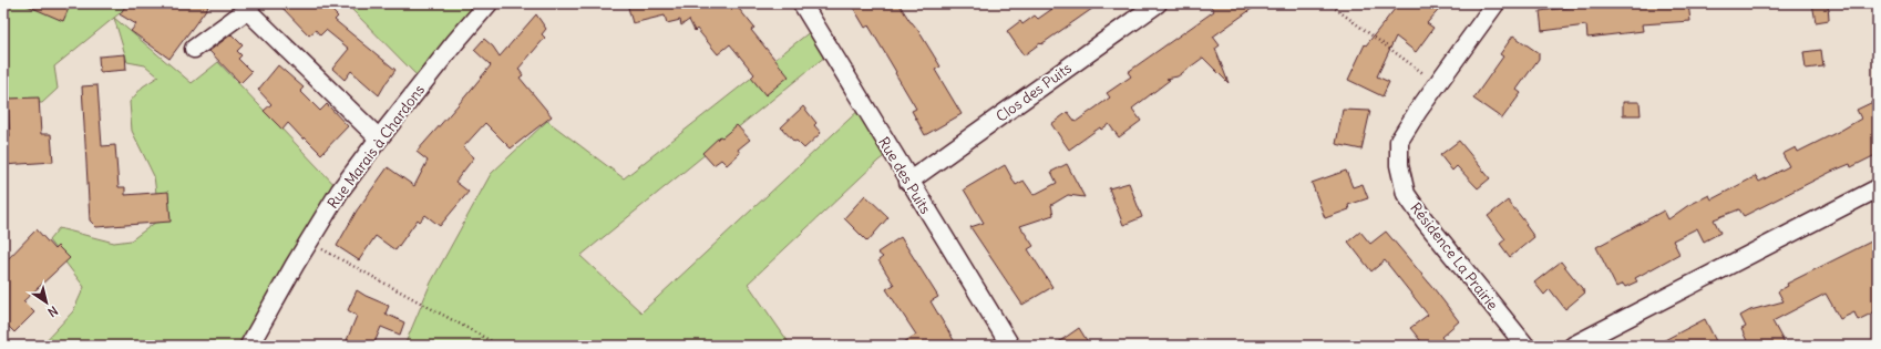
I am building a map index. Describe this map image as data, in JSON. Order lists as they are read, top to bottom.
{
  "streets": {
    "street": [
      "Clos des Puits",
      "Rue Marais à Chardons",
      "Rue des Puits",
      "Résidence La Prairie"
    ]
  },
  "crossings": [
    ["Clos des Puits", "Rue des Puits"]
  ],
  "north": "bottom right"
}
